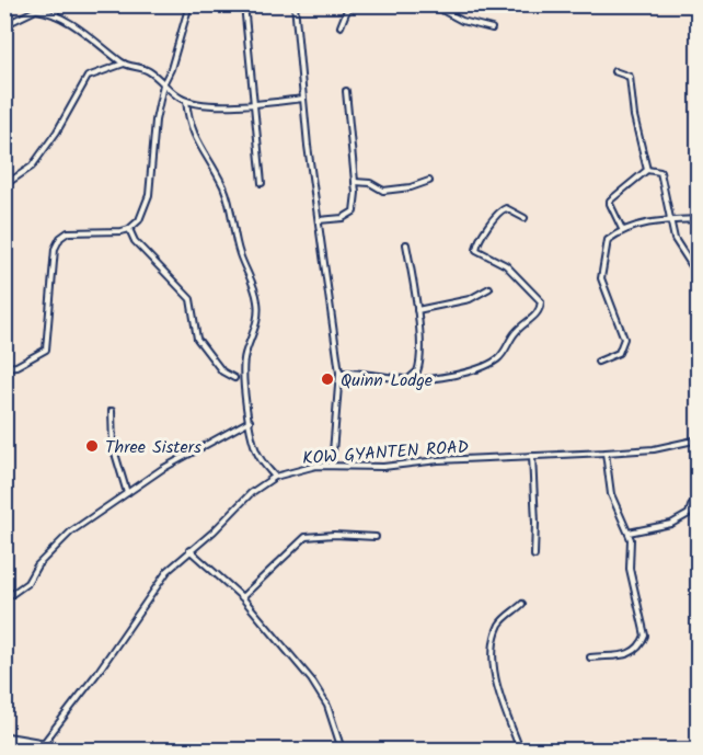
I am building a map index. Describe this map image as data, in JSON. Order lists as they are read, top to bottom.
{
  "streets": {
    "street": ["KOW GYANTEN ROAD"]
  },
  "places": ["Quinn Lodge", "Three Sisters"]
}
